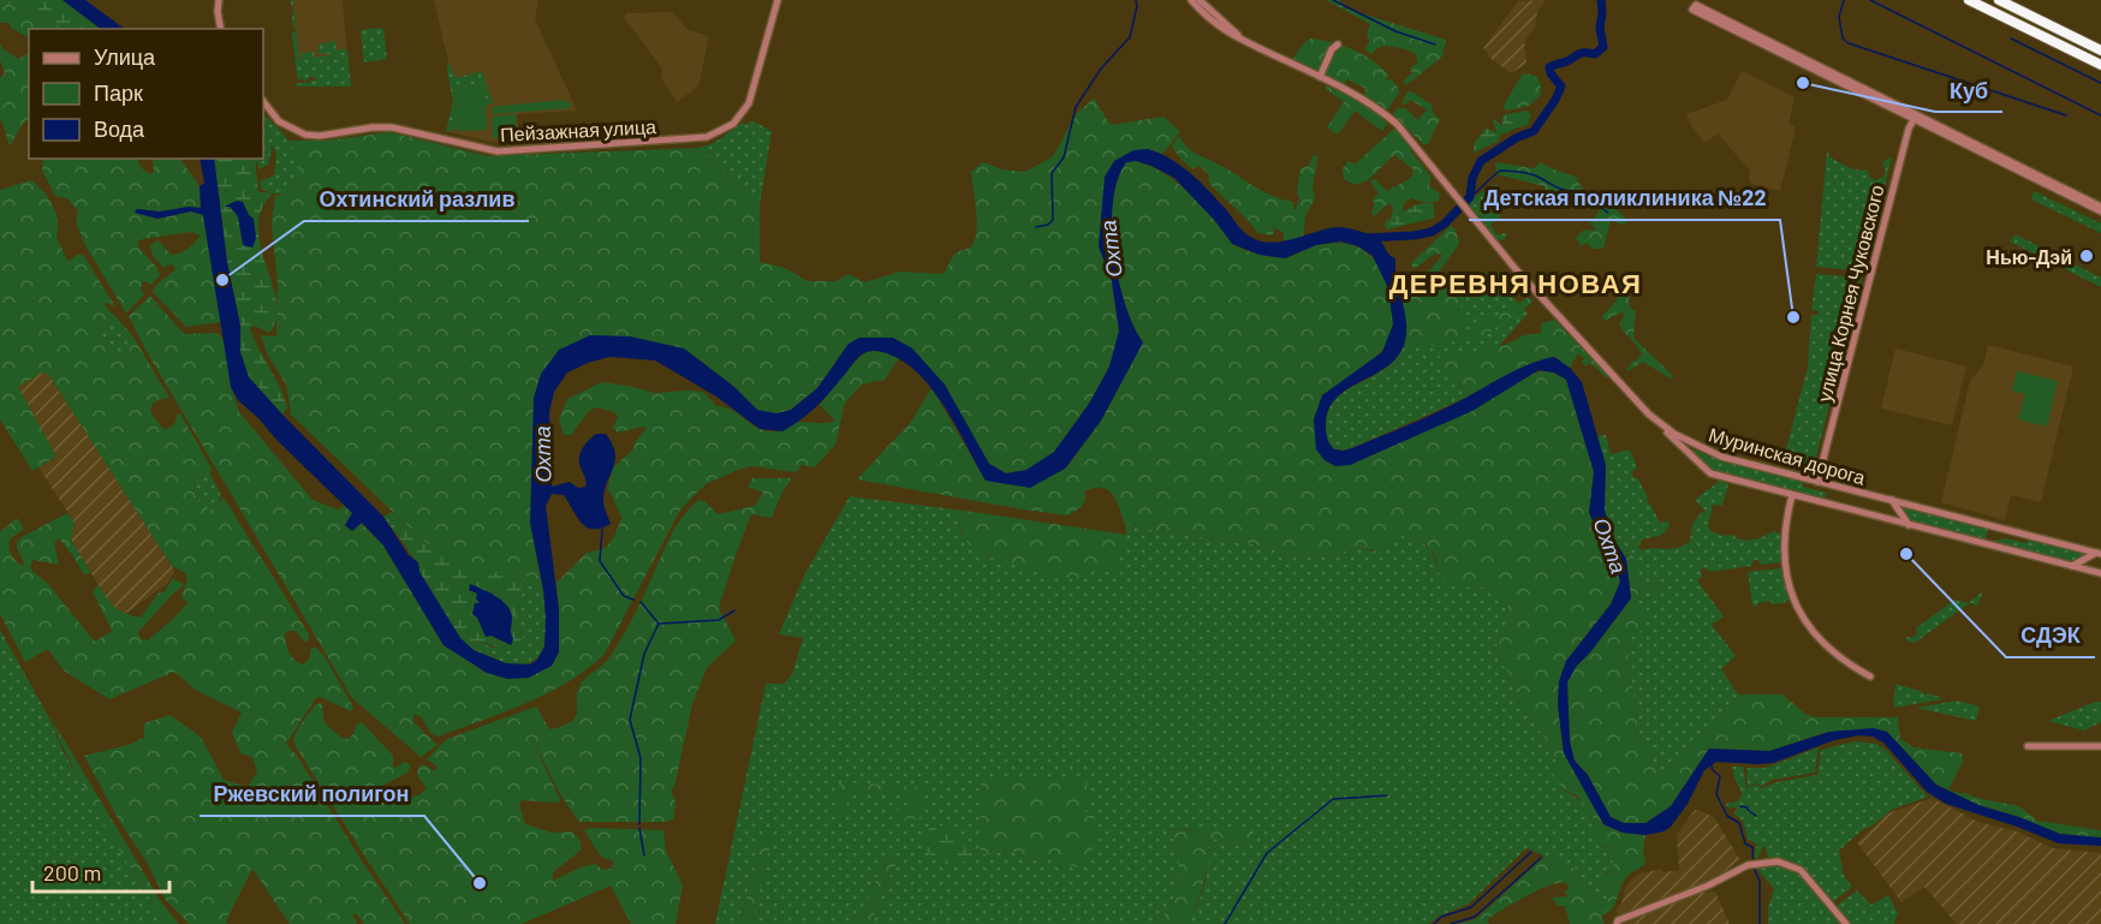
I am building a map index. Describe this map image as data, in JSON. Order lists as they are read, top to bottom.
{
  "streets": {
    "street": ["Пейзажная улица", "улица Корнея Чуковского", "Муринская дорога"]
  },
  "crossings": [
    ["улица Корнея Чуковского", "Муринская дорога"]
  ],
  "districts": ["ДЕРЕВНЯ НОВАЯ"],
  "water": ["Охта"],
  "places": [
    "Куб",
    "Нью-Дэй",
    "Охтинский разлив",
    "Детская поликлиника №22",
    "СДЭК",
    "Ржевский полигон"
  ],
  "legend": ["Улица", "Парк", "Вода"],
  "scale_bar": "200 m"
}
